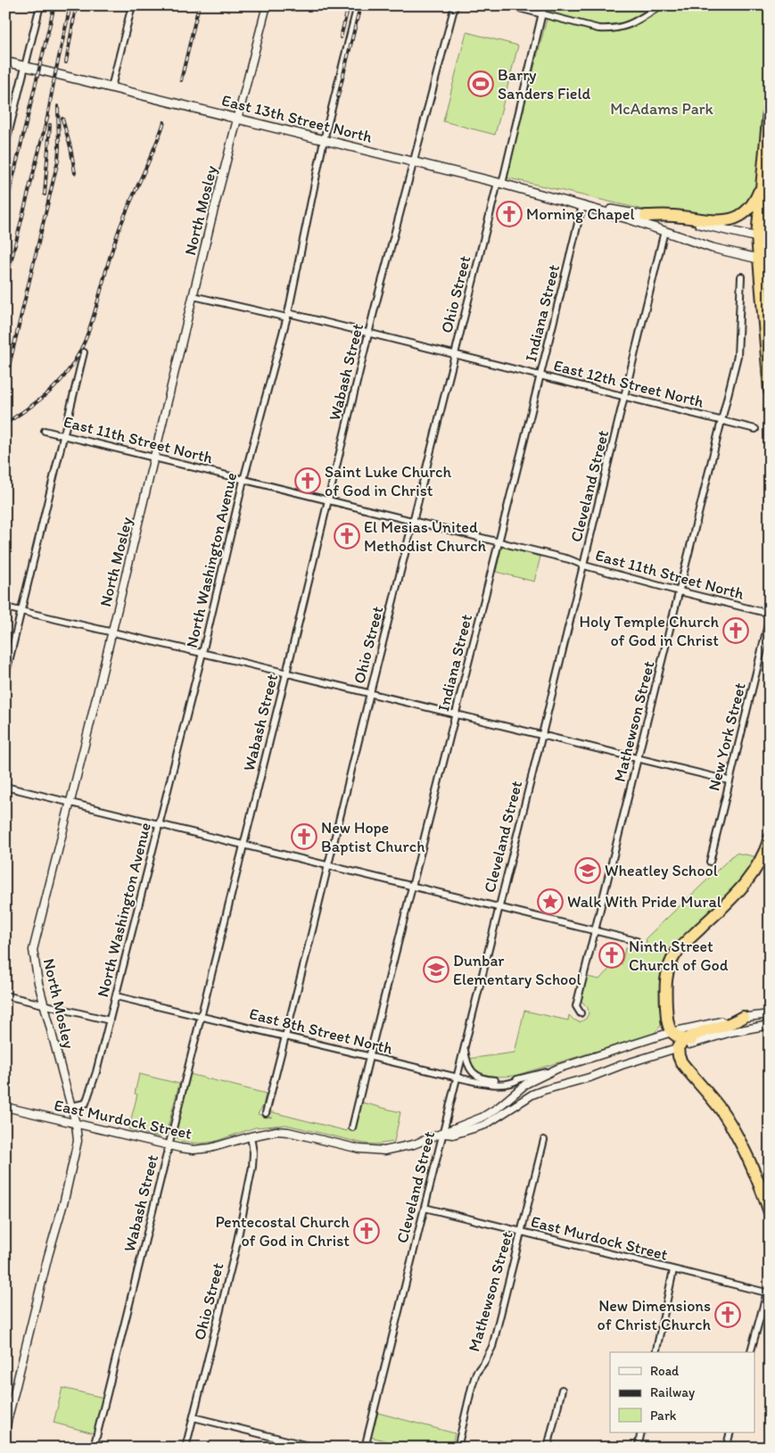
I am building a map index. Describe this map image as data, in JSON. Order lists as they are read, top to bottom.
{
  "streets": {
    "main road": ["East 13th Street North"],
    "street": [
      "North Mosley",
      "Ohio Street",
      "Indiana Street",
      "Wabash Street",
      "East 12th Street North",
      "East 11th Street North",
      "Cleveland Street",
      "North Washington Avenue",
      "Mathewson Street",
      "New York Street",
      "East 8th Street North",
      "East Murdock Street"
    ]
  },
  "crossings": [
    ["East 13th Street North", "North Mosley"],
    ["East 13th Street North", "Ohio Street"],
    ["East 13th Street North", "Indiana Street"],
    ["East 13th Street North", "Wabash Street"],
    ["East 13th Street North", "Cleveland Street"],
    ["East 13th Street North", "North Washington Avenue"],
    ["North Mosley", "East 12th Street North"],
    ["North Mosley", "East 11th Street North"],
    ["North Mosley", "North Washington Avenue"],
    ["North Mosley", "East Murdock Street"],
    ["Ohio Street", "East 12th Street North"],
    ["Ohio Street", "East 11th Street North"],
    ["Ohio Street", "East 8th Street North"],
    ["Ohio Street", "East Murdock Street"],
    ["Indiana Street", "East 12th Street North"],
    ["Indiana Street", "East 11th Street North"],
    ["Indiana Street", "East 8th Street North"],
    ["Wabash Street", "East 12th Street North"],
    ["Wabash Street", "East 11th Street North"],
    ["Wabash Street", "East 8th Street North"],
    ["Wabash Street", "East Murdock Street"],
    ["East 12th Street North", "Cleveland Street"],
    ["East 12th Street North", "North Washington Avenue"],
    ["East 12th Street North", "Mathewson Street"],
    ["East 11th Street North", "Cleveland Street"],
    ["East 11th Street North", "North Washington Avenue"],
    ["East 11th Street North", "Mathewson Street"],
    ["Cleveland Street", "East 8th Street North"],
    ["Cleveland Street", "East Murdock Street"],
    ["North Washington Avenue", "East 8th Street North"],
    ["Mathewson Street", "East Murdock Street"],
    ["East 8th Street North", "East Murdock Street"]
  ],
  "parks": ["McAdams Park"],
  "places": {
    "sports": ["Barry Sanders Field"],
    "church": [
      "Morning Chapel",
      "Saint Luke Church of God in Christ",
      "El Mesias United Methodist Church",
      "Holy Temple Church of God in Christ",
      "New Hope Baptist Church",
      "Ninth Street Church of God",
      "Pentecostal Church of God in Christ",
      "New Dimensions of Christ Church"
    ],
    "school or university": ["Wheatley School", "Dunbar Elementary School"],
    "place": ["Walk With Pride Mural"]
  },
  "legend": ["Road", "Railway", "Park"]
}
